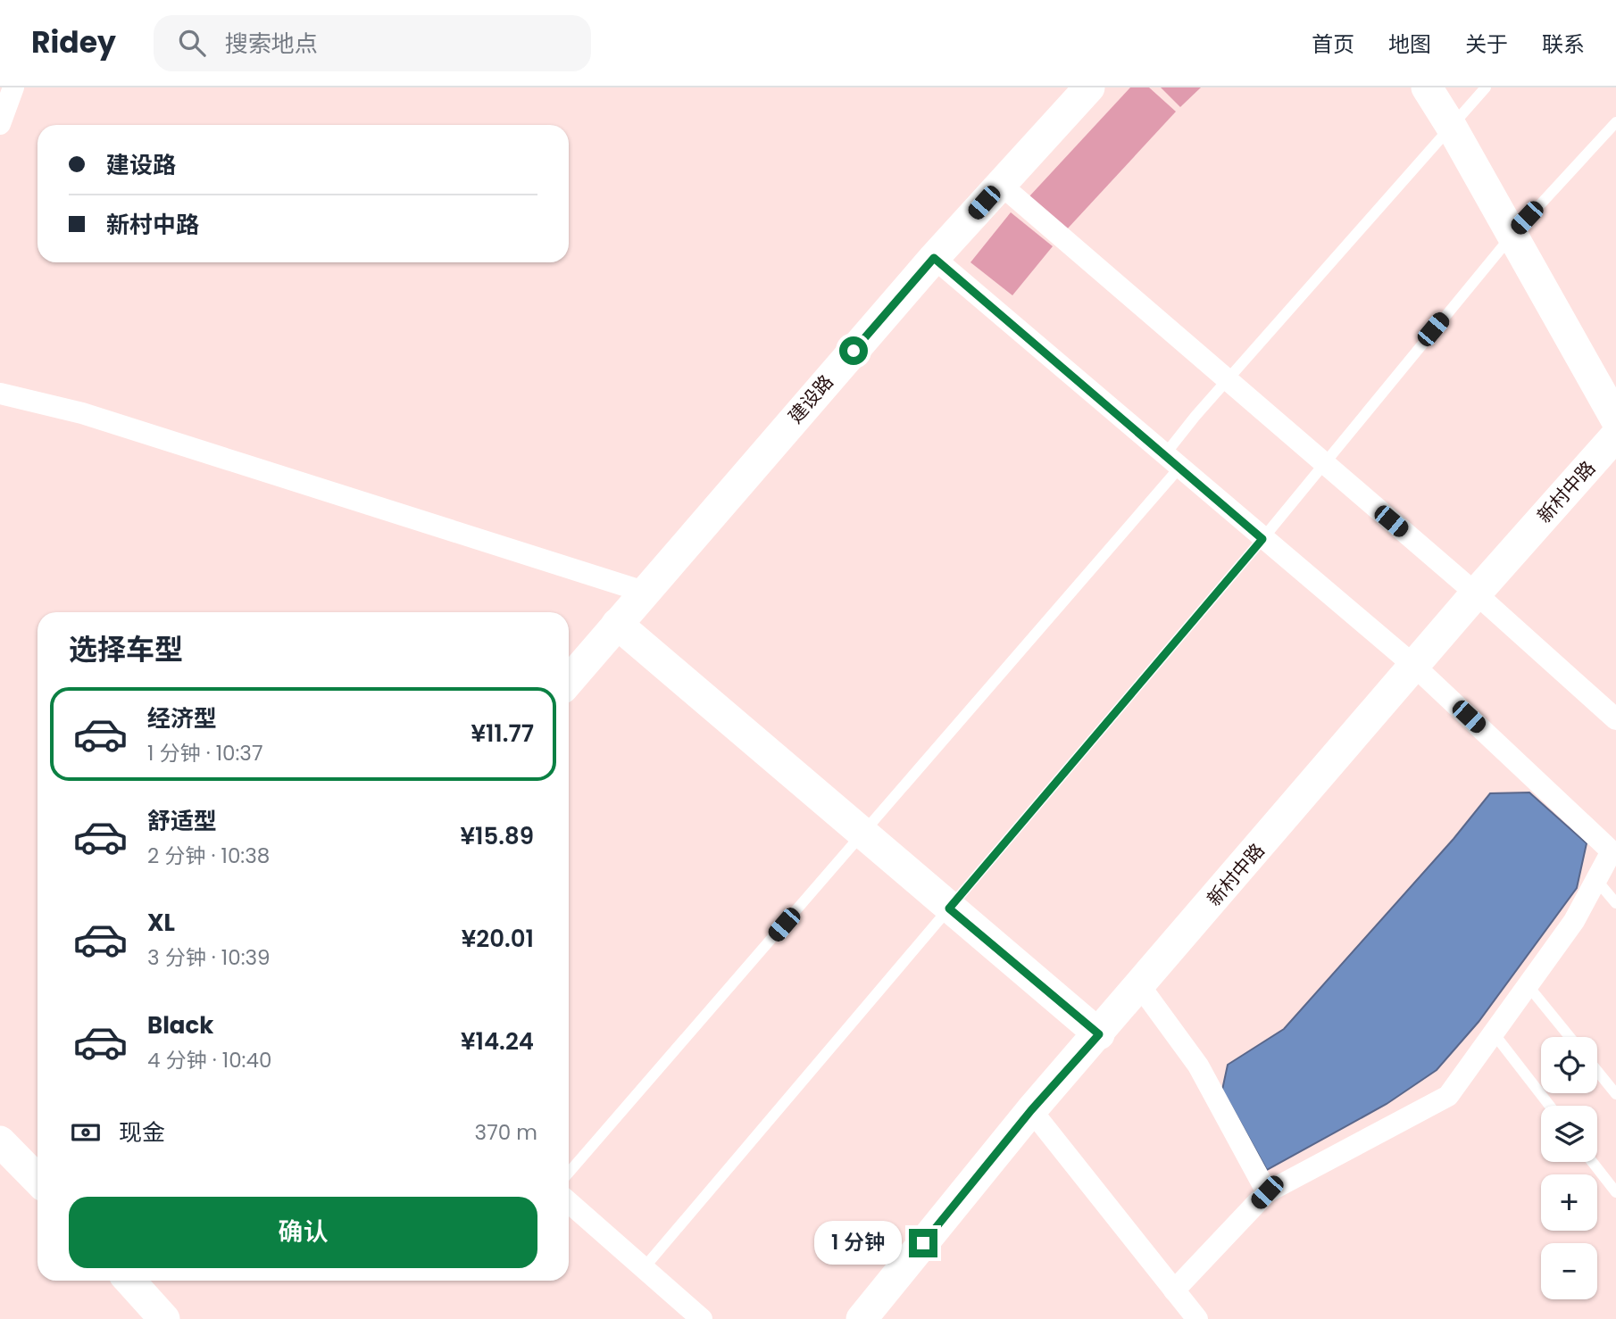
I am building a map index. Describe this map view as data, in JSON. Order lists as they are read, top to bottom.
{
  "streets": {
    "street": ["建设路", "新村中路"]
  },
  "page": {
    "header": "Ridey",
    "search": "搜索地点",
    "nav": [
      "首页",
      "地图",
      "关于",
      "联系"
    ],
    "banner": ["建设路", "新村中路"],
    "heading": "选择车型",
    "list": [
      {
        "name": "经济型",
        "note": "1 分钟 · 10:37",
        "value": "¥11.77"
      },
      {
        "name": "舒适型",
        "note": "2 分钟 · 10:38",
        "value": "¥15.89"
      },
      {
        "name": "XL",
        "note": "3 分钟 · 10:39",
        "value": "¥20.01"
      },
      {
        "name": "Black",
        "note": "4 分钟 · 10:40",
        "value": "¥14.24"
      }
    ],
    "map_buttons": ["+", "−"],
    "pay": ["现金", "370 m"],
    "buttons": "确认",
    "bubble": "1 分钟"
  }
}
